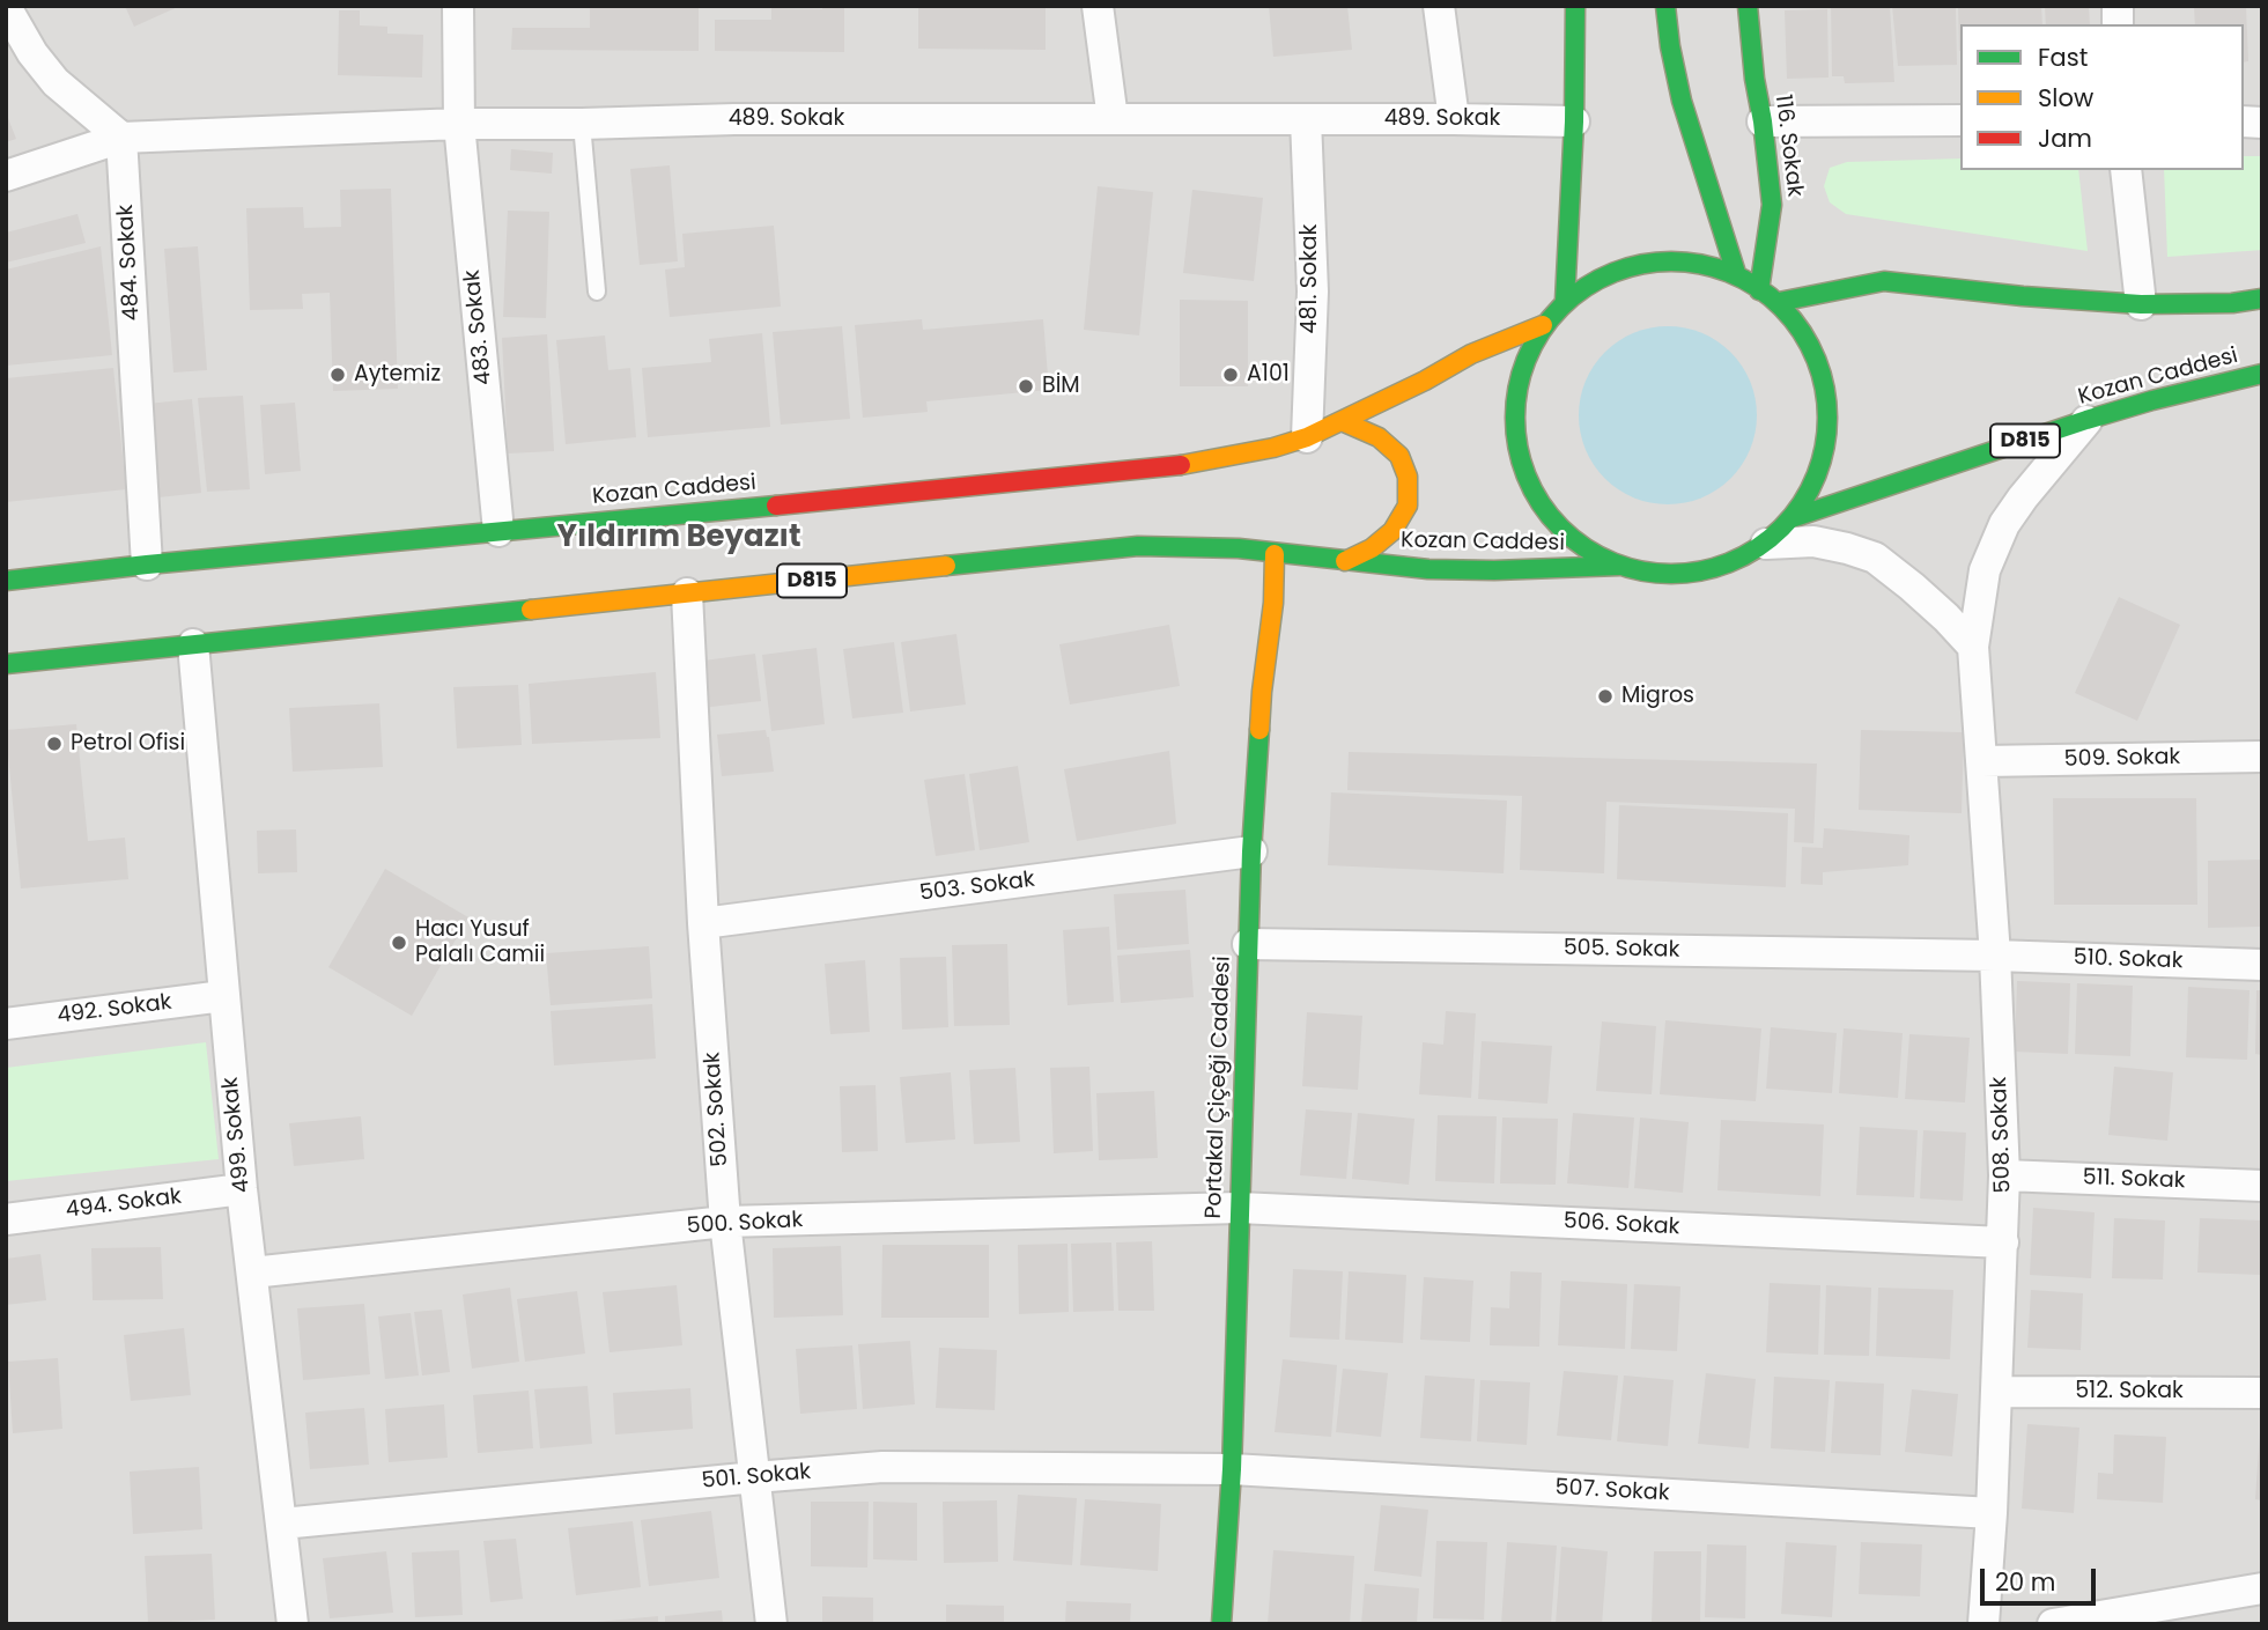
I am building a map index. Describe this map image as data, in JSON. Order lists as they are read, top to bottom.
{
  "streets": {
    "main road": [
      "116. Sokak",
      "Kozan Caddesi",
      "D815",
      "Portakal Çiçeği Caddesi"
    ],
    "street": [
      "489. Sokak",
      "484. Sokak",
      "481. Sokak",
      "483. Sokak",
      "509. Sokak",
      "503. Sokak",
      "505. Sokak",
      "510. Sokak",
      "492. Sokak",
      "502. Sokak",
      "499. Sokak",
      "508. Sokak",
      "511. Sokak",
      "494. Sokak",
      "500. Sokak",
      "506. Sokak",
      "512. Sokak",
      "501. Sokak",
      "507. Sokak"
    ]
  },
  "crossings": [
    ["489. Sokak", "484. Sokak"],
    ["489. Sokak", "481. Sokak"],
    ["489. Sokak", "483. Sokak"],
    ["484. Sokak", "Kozan Caddesi"],
    ["481. Sokak", "Kozan Caddesi"],
    ["483. Sokak", "Kozan Caddesi"],
    ["Kozan Caddesi", "Portakal Çiçeği Caddesi"],
    ["Kozan Caddesi", "502. Sokak"],
    ["Kozan Caddesi", "499. Sokak"],
    ["Kozan Caddesi", "508. Sokak"],
    ["509. Sokak", "508. Sokak"],
    ["503. Sokak", "Portakal Çiçeği Caddesi"],
    ["503. Sokak", "502. Sokak"],
    ["505. Sokak", "510. Sokak"],
    ["505. Sokak", "Portakal Çiçeği Caddesi"],
    ["505. Sokak", "508. Sokak"],
    ["510. Sokak", "508. Sokak"],
    ["492. Sokak", "499. Sokak"],
    ["Portakal Çiçeği Caddesi", "500. Sokak"],
    ["Portakal Çiçeği Caddesi", "506. Sokak"],
    ["Portakal Çiçeği Caddesi", "501. Sokak"],
    ["Portakal Çiçeği Caddesi", "507. Sokak"],
    ["502. Sokak", "500. Sokak"],
    ["502. Sokak", "501. Sokak"],
    ["499. Sokak", "494. Sokak"],
    ["499. Sokak", "500. Sokak"],
    ["499. Sokak", "501. Sokak"],
    ["508. Sokak", "511. Sokak"],
    ["508. Sokak", "506. Sokak"],
    ["508. Sokak", "512. Sokak"],
    ["508. Sokak", "507. Sokak"],
    ["500. Sokak", "506. Sokak"],
    ["501. Sokak", "507. Sokak"]
  ],
  "districts": ["Yıldırım Beyazıt"],
  "places": [
    "Aytemiz",
    "A101",
    "BİM",
    "Migros",
    "Petrol Ofisi",
    "Hacı Yusuf Palalı Camii"
  ],
  "legend": ["Fast", "Slow", "Jam"],
  "scale_bar": "20 m"
}
